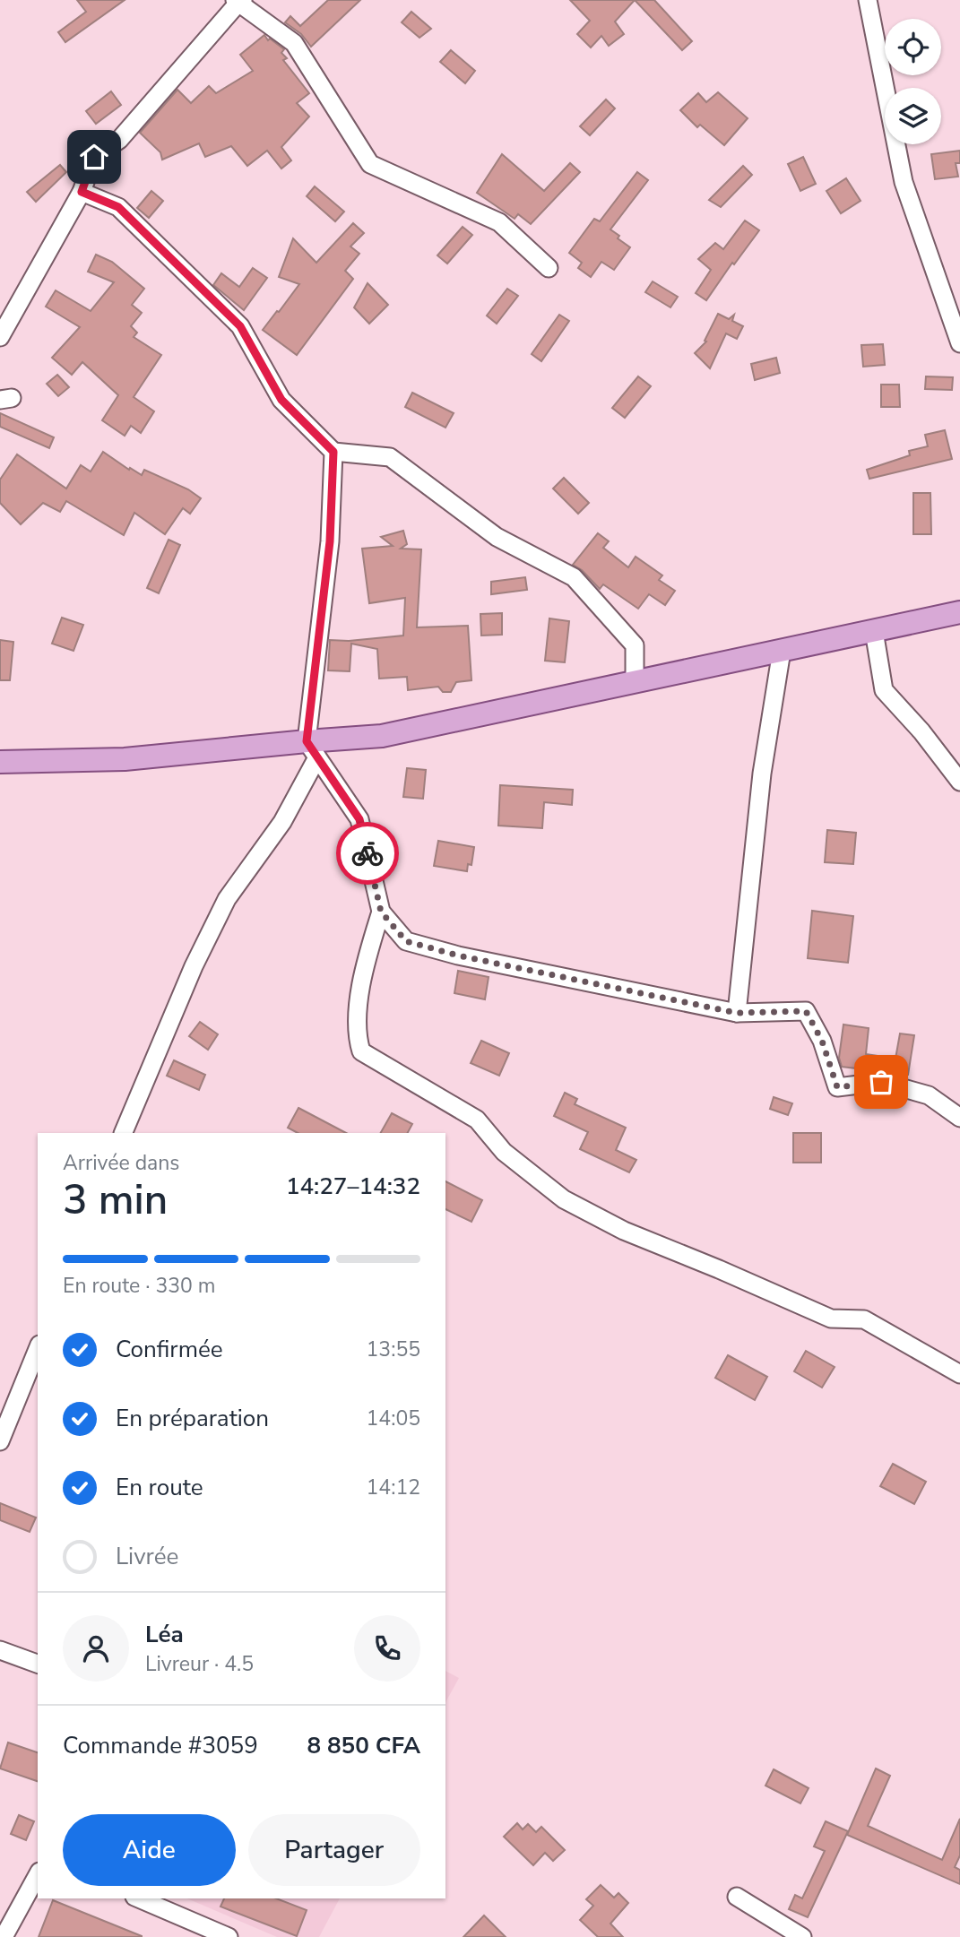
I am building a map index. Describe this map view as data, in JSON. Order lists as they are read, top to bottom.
{
  "page": {
    "heading": ["3 min", "Arrivée dans", "14:27–14:32"],
    "panel": [
      "Léa",
      "Livreur · 4.5",
      "Commande #3059",
      "8 850 CFA"
    ],
    "bar": "En route · 330 m",
    "list": [
      ["Confirmée", "13:55"],
      ["En préparation", "14:05"],
      ["En route", "14:12"],
      "Livrée"
    ],
    "buttons": ["Aide", "Partager"]
  }
}
